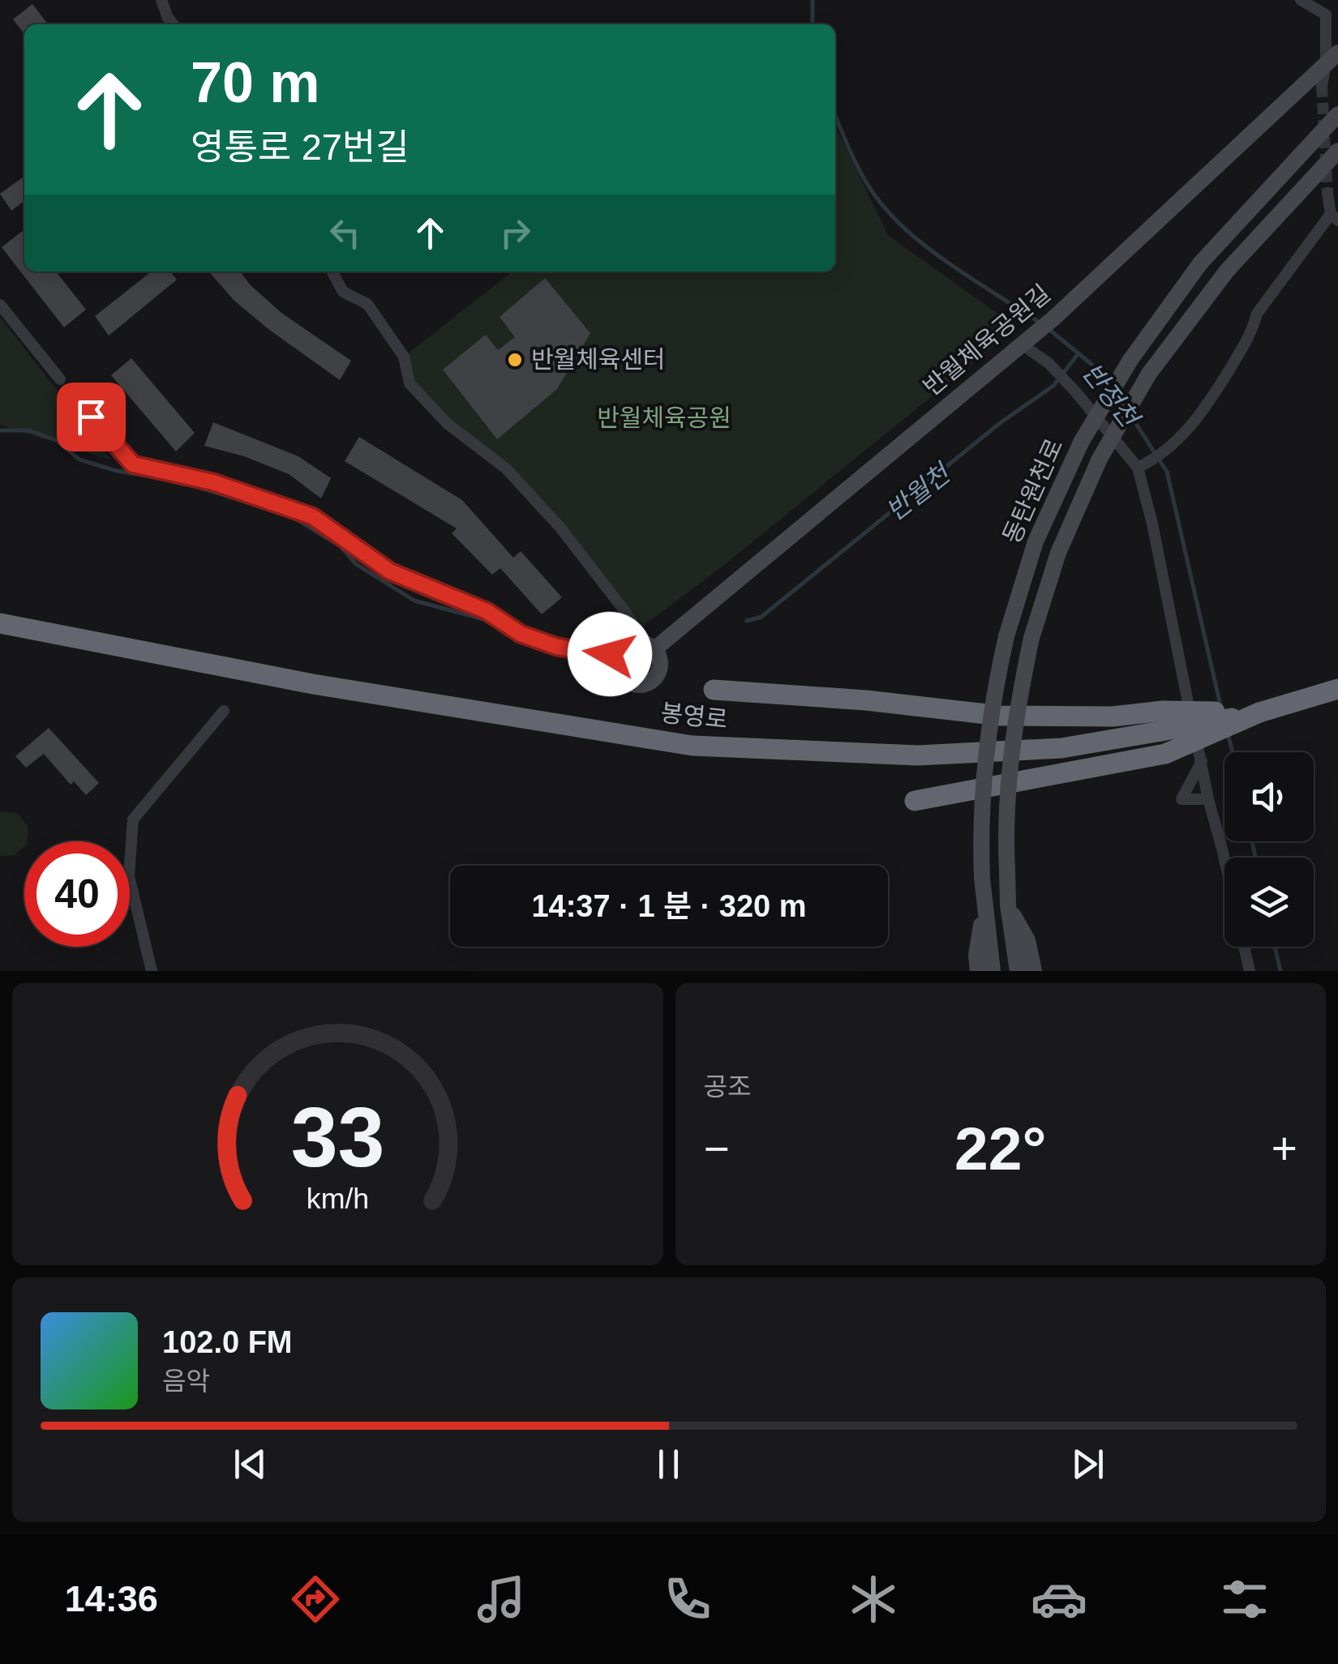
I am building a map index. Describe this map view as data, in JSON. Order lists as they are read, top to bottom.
{
  "streets": {
    "highway": ["봉영로"],
    "main road": ["반월체육공원길", "동탄원천로"]
  },
  "water": ["반정천", "반월천"],
  "parks": ["반월체육공원"],
  "places": ["반월체육센터"],
  "page": {
    "turn": ["70 m", "영통로 27번길"],
    "limit": "40",
    "trip": "14:37 · 1 분 · 320 m",
    "tile": "공조",
    "heat": ["−", "22°", "+"],
    "song": ["102.0 FM", "음악"],
    "tabs": "14:36",
    "gauge": ["33", "km/h"]
  }
}
